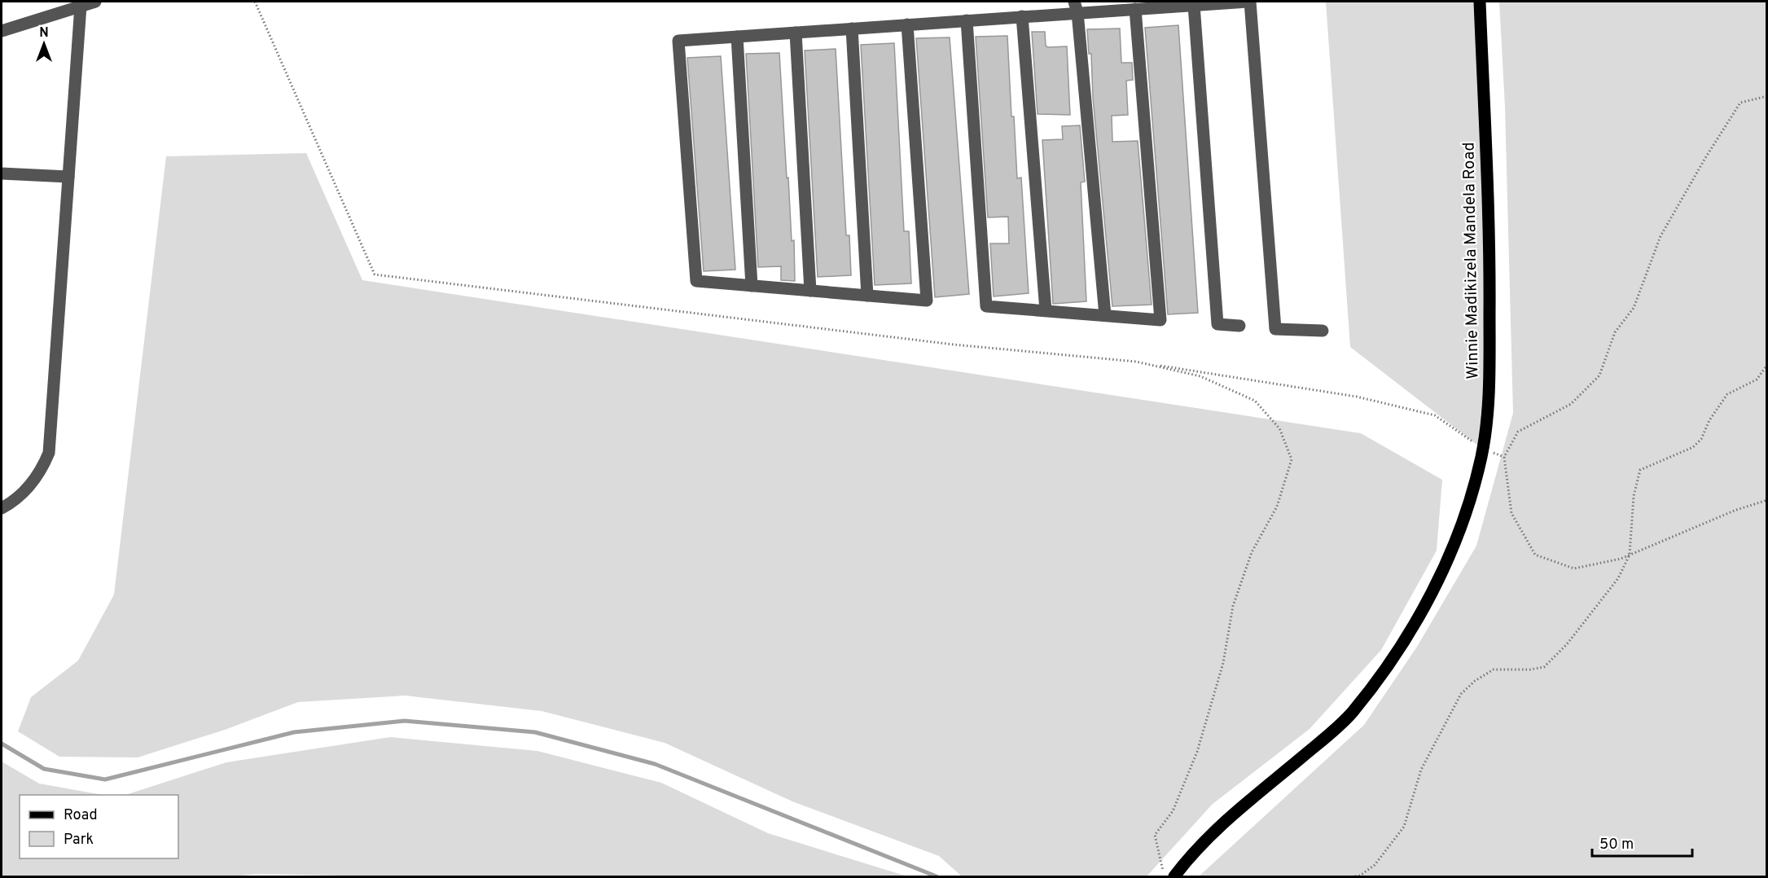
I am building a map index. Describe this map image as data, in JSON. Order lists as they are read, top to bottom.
{
  "streets": {
    "main road": ["Winnie Madikizela Mandela Road"]
  },
  "legend": ["Road", "Park"],
  "scale_bar": "50 m",
  "north": "top"
}
